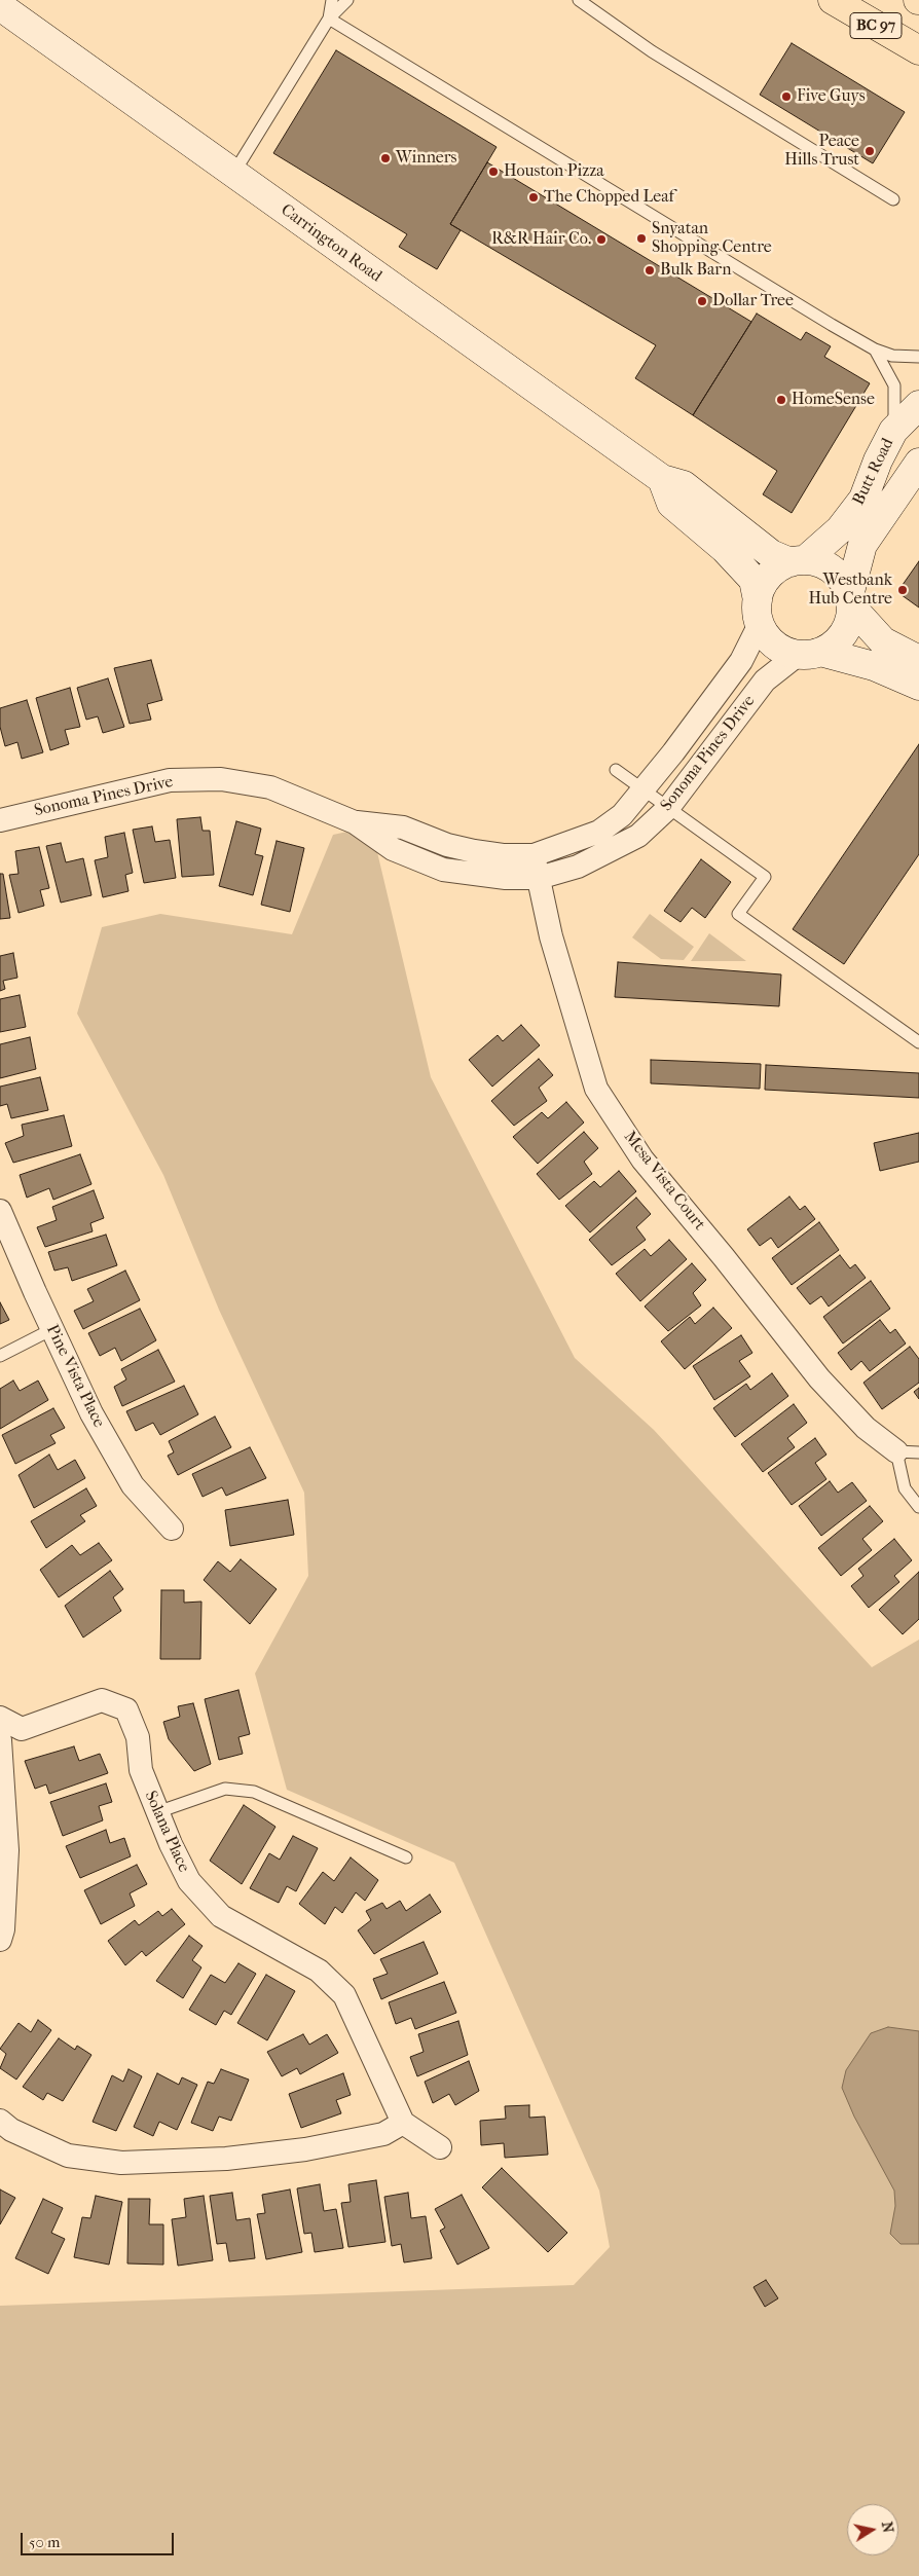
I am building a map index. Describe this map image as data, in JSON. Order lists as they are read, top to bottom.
{
  "streets": {
    "highway": ["BC 97"],
    "street": [
      "Carrington Road",
      "Butt Road",
      "Sonoma Pines Drive",
      "Mesa Vista Court",
      "Pine Vista Place",
      "Solana Place"
    ]
  },
  "crossings": [
    ["Carrington Road", "Butt Road"],
    ["Carrington Road", "Sonoma Pines Drive"],
    ["Butt Road", "Sonoma Pines Drive"],
    ["Sonoma Pines Drive", "Mesa Vista Court"]
  ],
  "places": [
    "Five Guys",
    "Peace Hills Trust",
    "Winners",
    "Houston Pizza",
    "The Chopped Leaf",
    "Snyatan Shopping Centre",
    "R&R Hair Co.",
    "Bulk Barn",
    "Dollar Tree",
    "HomeSense",
    "Westbank Hub Centre"
  ],
  "scale_bar": "50 m",
  "north": "right"
}
